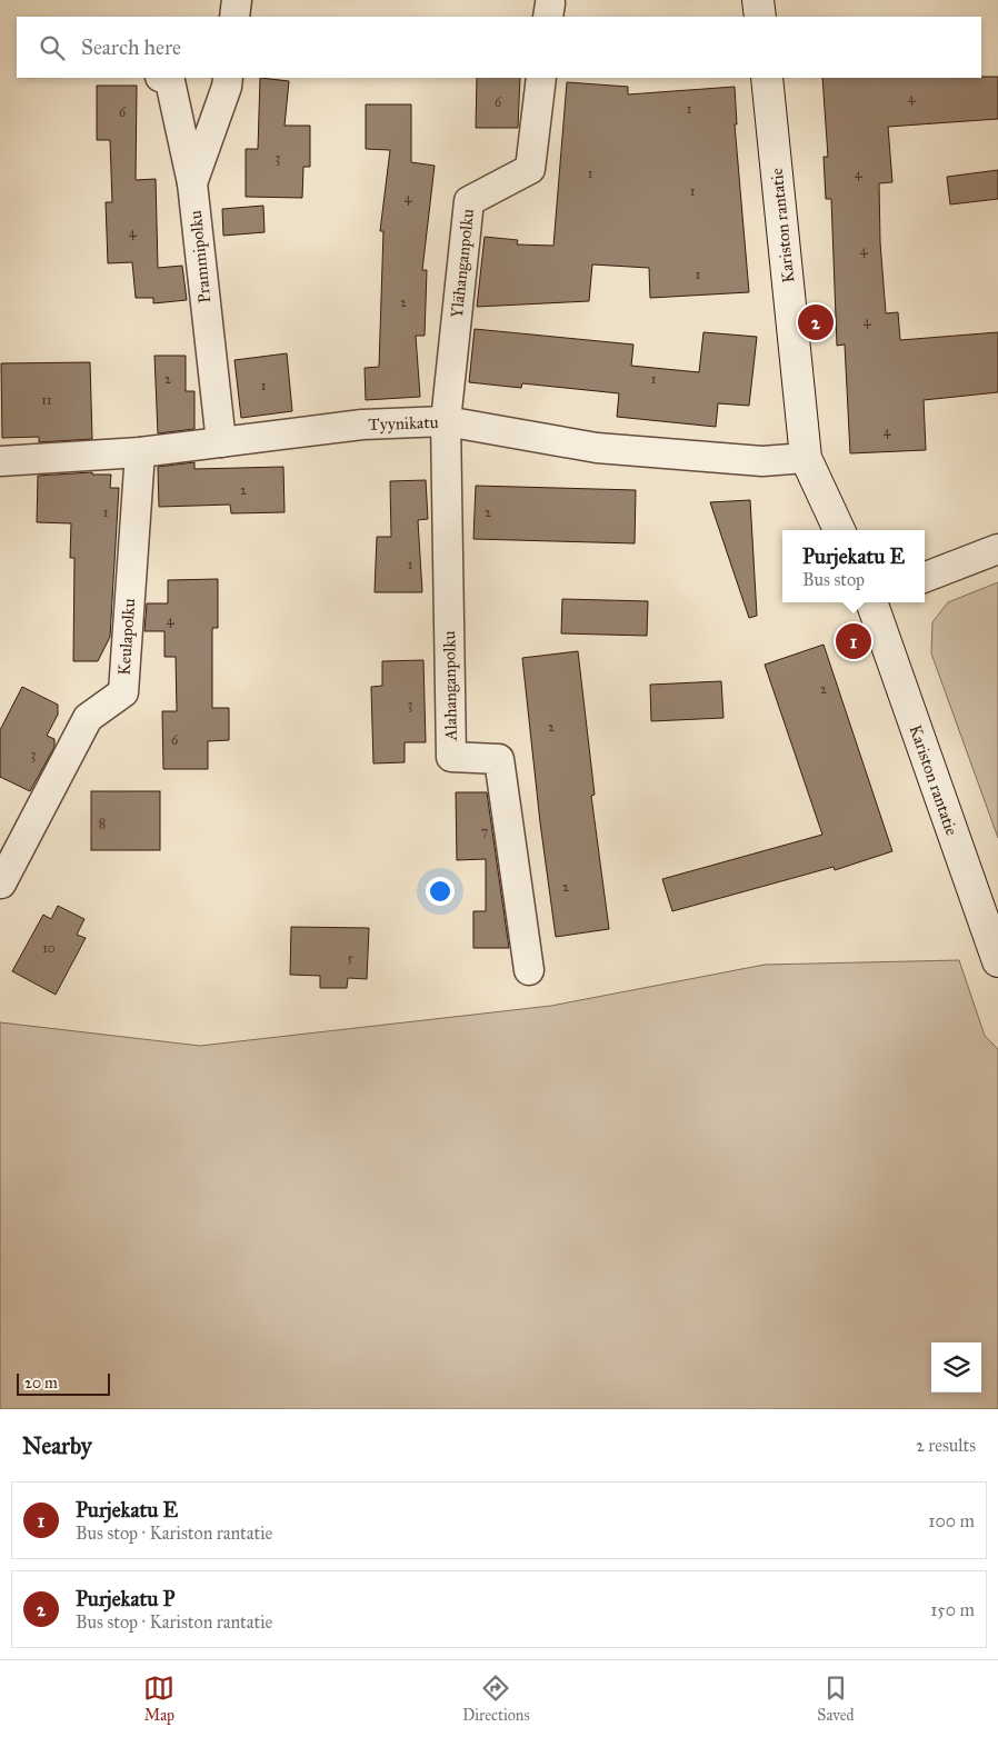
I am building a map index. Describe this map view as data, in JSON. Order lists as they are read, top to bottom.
{
  "streets": {
    "street": [
      "Kariston rantatie",
      "Prammipolku",
      "Ylähanganpolku",
      "Tyynikatu",
      "Keulapolku",
      "Alahanganpolku"
    ]
  },
  "crossings": [
    ["Kariston rantatie", "Tyynikatu"],
    ["Prammipolku", "Tyynikatu"],
    ["Ylähanganpolku", "Tyynikatu"],
    ["Ylähanganpolku", "Alahanganpolku"],
    ["Tyynikatu", "Keulapolku"],
    ["Tyynikatu", "Alahanganpolku"]
  ],
  "house_numbers": [
    "4",
    "6",
    "1",
    "6",
    "3",
    "1",
    "4",
    "1",
    "4",
    "4",
    "4",
    "1",
    "2",
    "4",
    "2",
    "1",
    "1",
    "11",
    "4",
    "2",
    "1",
    "2",
    "1",
    "4",
    "2",
    "3",
    "2",
    "6",
    "3",
    "8",
    "7",
    "2",
    "10",
    "5"
  ],
  "scale_bar": "20 m",
  "page": {
    "search": "Search here",
    "pins": ["2", "1"],
    "popup": ["Purjekatu E", "Bus stop"],
    "scale": "20 m",
    "heading": ["Nearby", "2 results"],
    "list": [
      {
        "mark": "1",
        "name": "Purjekatu E",
        "note": "Bus stop · Kariston rantatie",
        "value": "100 m"
      },
      {
        "mark": "2",
        "name": "Purjekatu P",
        "note": "Bus stop · Kariston rantatie",
        "value": "150 m"
      }
    ],
    "nav": ["Map", "Directions", "Saved"]
  }
}
